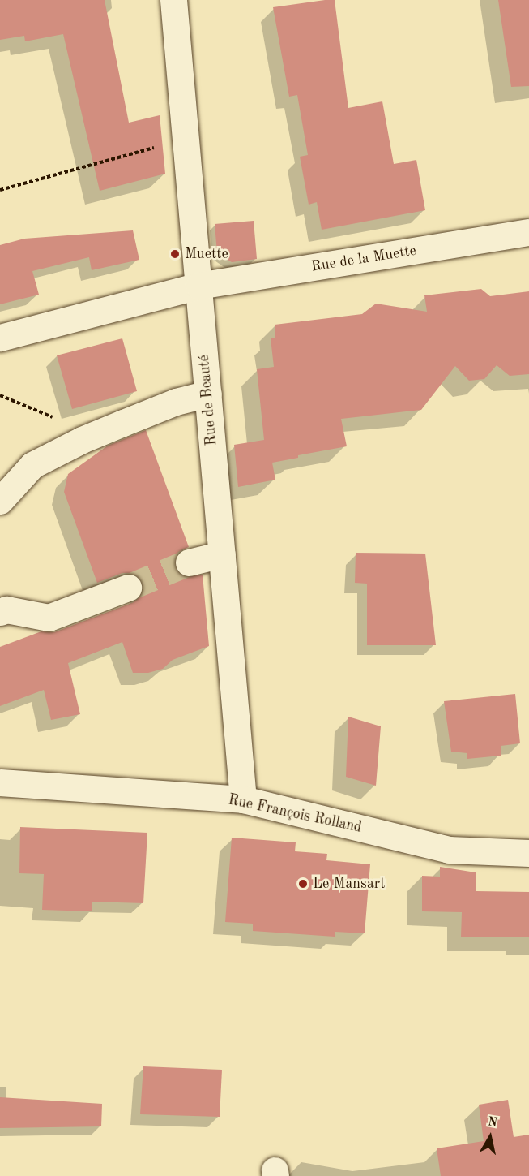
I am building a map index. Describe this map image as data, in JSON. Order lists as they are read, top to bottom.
{
  "streets": {
    "street": ["Rue de la Muette", "Rue de Beauté", "Rue François Rolland"]
  },
  "crossings": [
    ["Rue de la Muette", "Rue de Beauté"],
    ["Rue de Beauté", "Rue François Rolland"]
  ],
  "places": ["Muette", "Le Mansart"],
  "north": "top"
}
